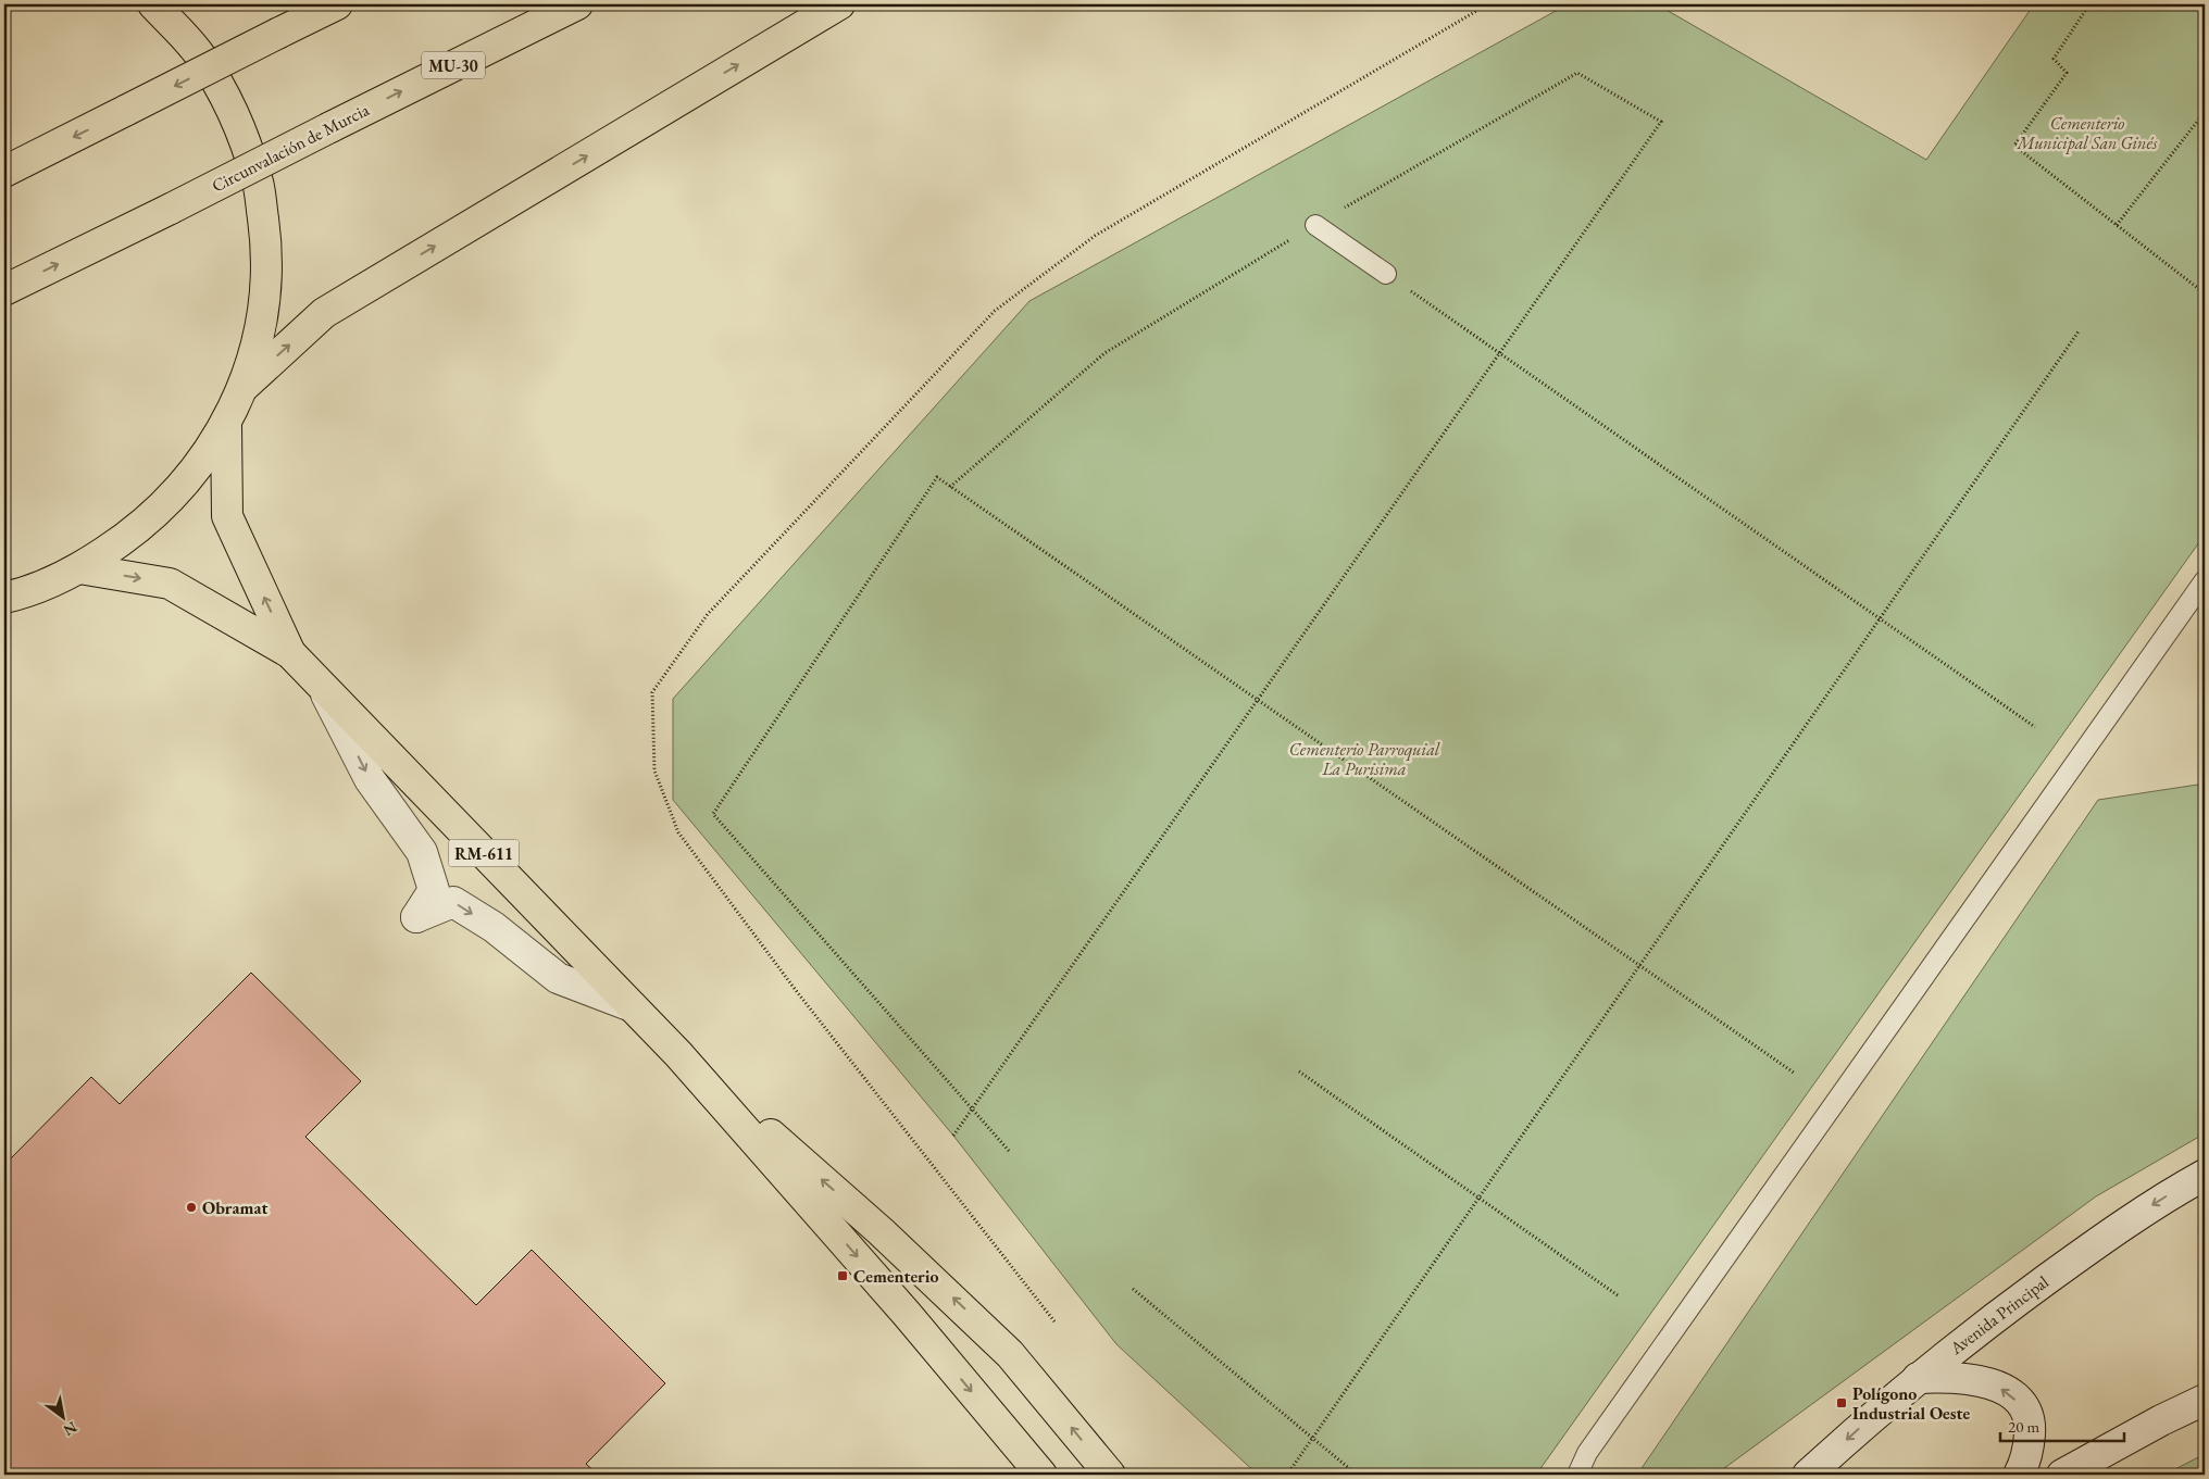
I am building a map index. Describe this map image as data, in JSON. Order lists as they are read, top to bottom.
{
  "streets": {
    "main road": ["MU-30", "Circunvalación de Murcia", "RM-611"],
    "street": ["Avenida Principal"]
  },
  "parks": ["Cementerio Municipal San Ginés", "Cementerio Parroquial La Purisima"],
  "places": {
    "other": ["Obramat"],
    "transit": ["Cementerio", "Polígono Industrial Oeste"]
  },
  "scale_bar": "20 m",
  "north": "bottom right"
}
